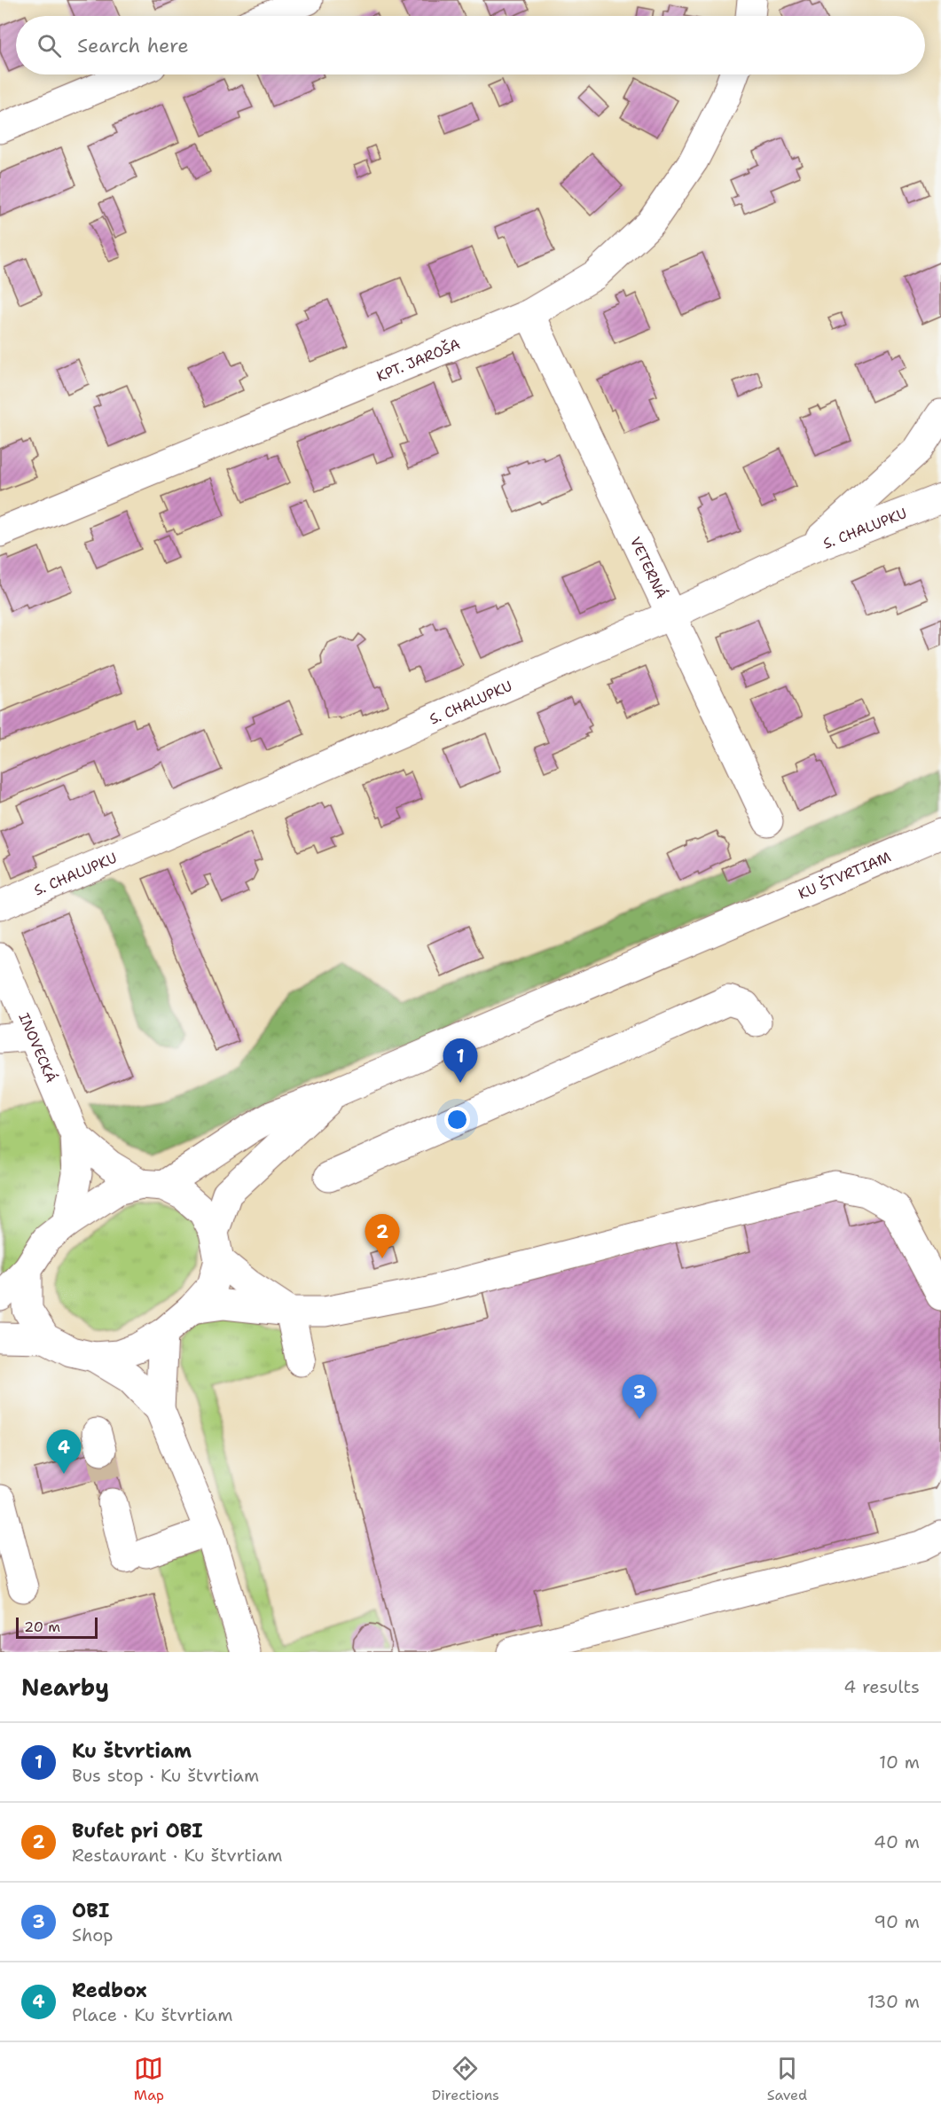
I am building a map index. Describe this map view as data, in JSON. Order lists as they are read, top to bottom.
{
  "streets": {
    "street": [
      "KPT. JAROŠA",
      "S. CHALUPKU",
      "VETERNÁ",
      "KU ŠTVRTIAM",
      "INOVECKÁ"
    ]
  },
  "crossings": [
    ["KPT. JAROŠA", "VETERNÁ"],
    ["S. CHALUPKU", "VETERNÁ"],
    ["KU ŠTVRTIAM", "INOVECKÁ"]
  ],
  "scale_bar": "20 m",
  "page": {
    "search": "Search here",
    "pins": [
      "1",
      "2",
      "3",
      "4"
    ],
    "scale": "20 m",
    "heading": ["Nearby", "4 results"],
    "list": [
      {
        "mark": "1",
        "name": "Ku štvrtiam",
        "note": "Bus stop · Ku štvrtiam",
        "value": "10 m"
      },
      {
        "mark": "2",
        "name": "Bufet pri OBI",
        "note": "Restaurant · Ku štvrtiam",
        "value": "40 m"
      },
      {
        "mark": "3",
        "name": "OBI",
        "note": "Shop",
        "value": "90 m"
      },
      {
        "mark": "4",
        "name": "Redbox",
        "note": "Place · Ku štvrtiam",
        "value": "130 m"
      }
    ],
    "nav": ["Map", "Directions", "Saved"]
  }
}
